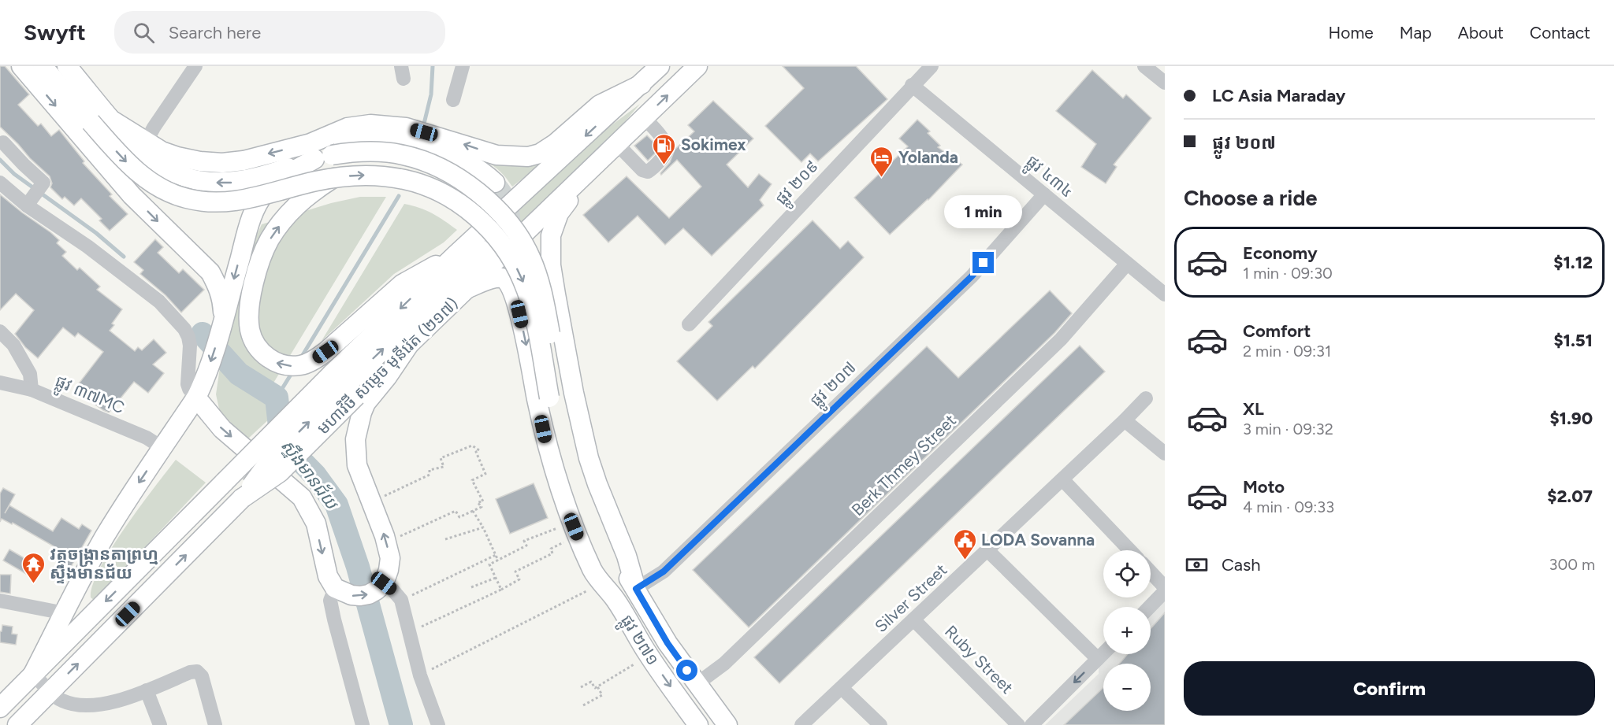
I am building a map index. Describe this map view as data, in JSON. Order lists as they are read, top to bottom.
{
  "streets": {
    "main road": ["មហាវិថី សម្តេច មុនីរ៉េត (២១៧)", "ផ្លូវ ២៧១"],
    "street": [
      "ផ្លូវ ៤៣៤",
      "ផ្លូវ ២០៩",
      "ផ្លូវ ២០៧",
      "ផ្លូវ ៣៧MC",
      "Berk Thmey Street",
      "Silver Street",
      "Ruby Street"
    ]
  },
  "crossings": [
    ["ផ្លូវ ៤៣៤", "ផ្លូវ ២០៩"],
    ["ផ្លូវ ៤៣៤", "ផ្លូវ ២០៧"],
    ["ផ្លូវ ៤៣៤", "Berk Thmey Street"],
    ["ផ្លូវ ២០៧", "ផ្លូវ ២៧១"],
    ["Berk Thmey Street", "ផ្លូវ ២៧១"],
    ["Silver Street", "Ruby Street"]
  ],
  "water": ["ស្ទឹងមានជ័យ"],
  "places": {
    "fuel station": ["Sokimex"],
    "hotel": ["Yolanda"],
    "public building": ["LODA Sovanna"],
    "temple": ["វត្តចង្ក្រានតាព្រហ្ម ស្ទឹងមានជ័យ"]
  },
  "page": {
    "header": "Swyft",
    "search": "Search here",
    "nav": [
      "Home",
      "Map",
      "About",
      "Contact"
    ],
    "banner": ["LC Asia Maraday", "ផ្លូវ ២០៧"],
    "heading": "Choose a ride",
    "bubble": "1 min",
    "list": [
      {
        "name": "Economy",
        "note": "1 min · 09:30",
        "value": "$1.12"
      },
      {
        "name": "Comfort",
        "note": "2 min · 09:31",
        "value": "$1.51"
      },
      {
        "name": "XL",
        "note": "3 min · 09:32",
        "value": "$1.90"
      },
      {
        "name": "Moto",
        "note": "4 min · 09:33",
        "value": "$2.07"
      }
    ],
    "pay": ["Cash", "300 m"],
    "map_buttons": ["+", "−"],
    "buttons": "Confirm"
  }
}
